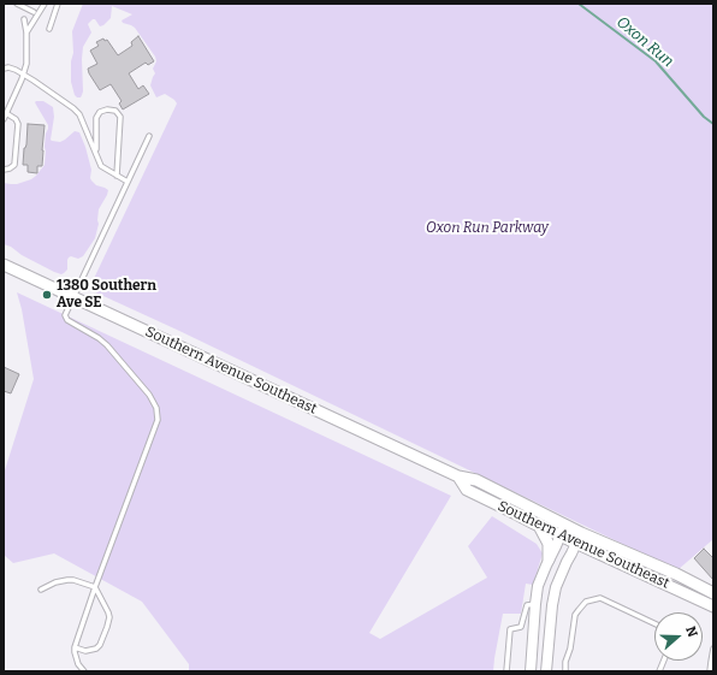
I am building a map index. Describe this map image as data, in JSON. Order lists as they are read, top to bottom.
{
  "streets": {
    "main road": ["Southern Avenue Southeast"]
  },
  "water": ["Oxon Run"],
  "parks": ["Oxon Run Parkway"],
  "places": ["1380 Southern Ave SE"],
  "north": "right"
}
